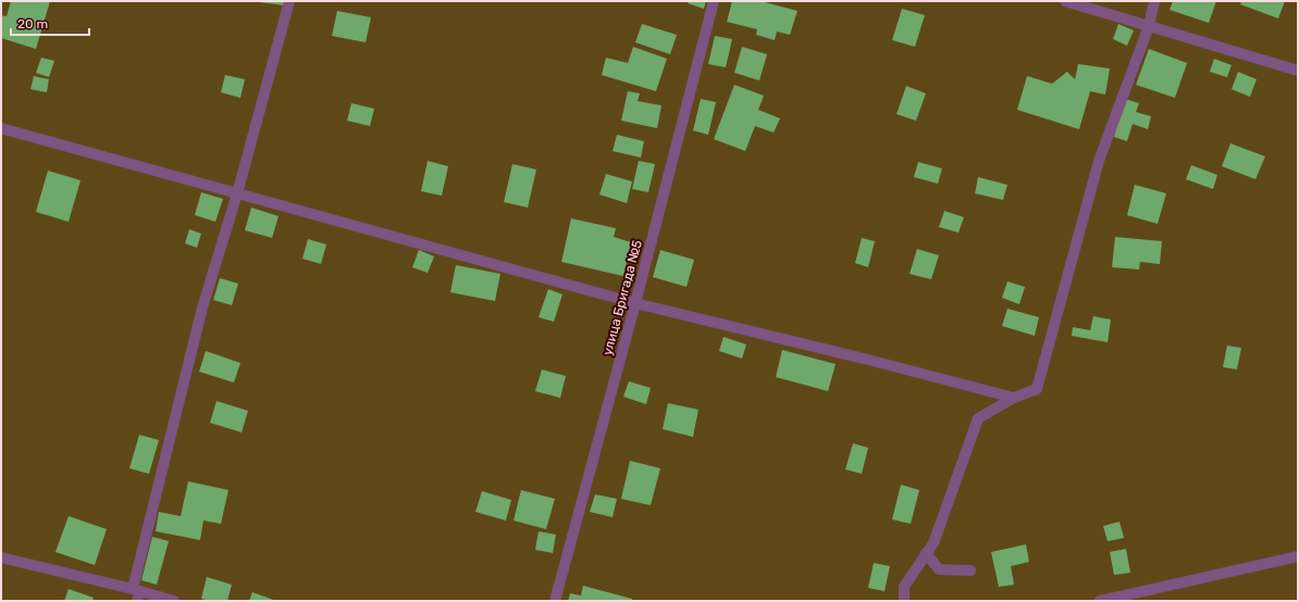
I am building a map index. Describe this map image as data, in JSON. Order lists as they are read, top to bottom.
{
  "streets": {
    "lane": ["улица Бригада №5"]
  },
  "scale_bar": "20 m"
}
